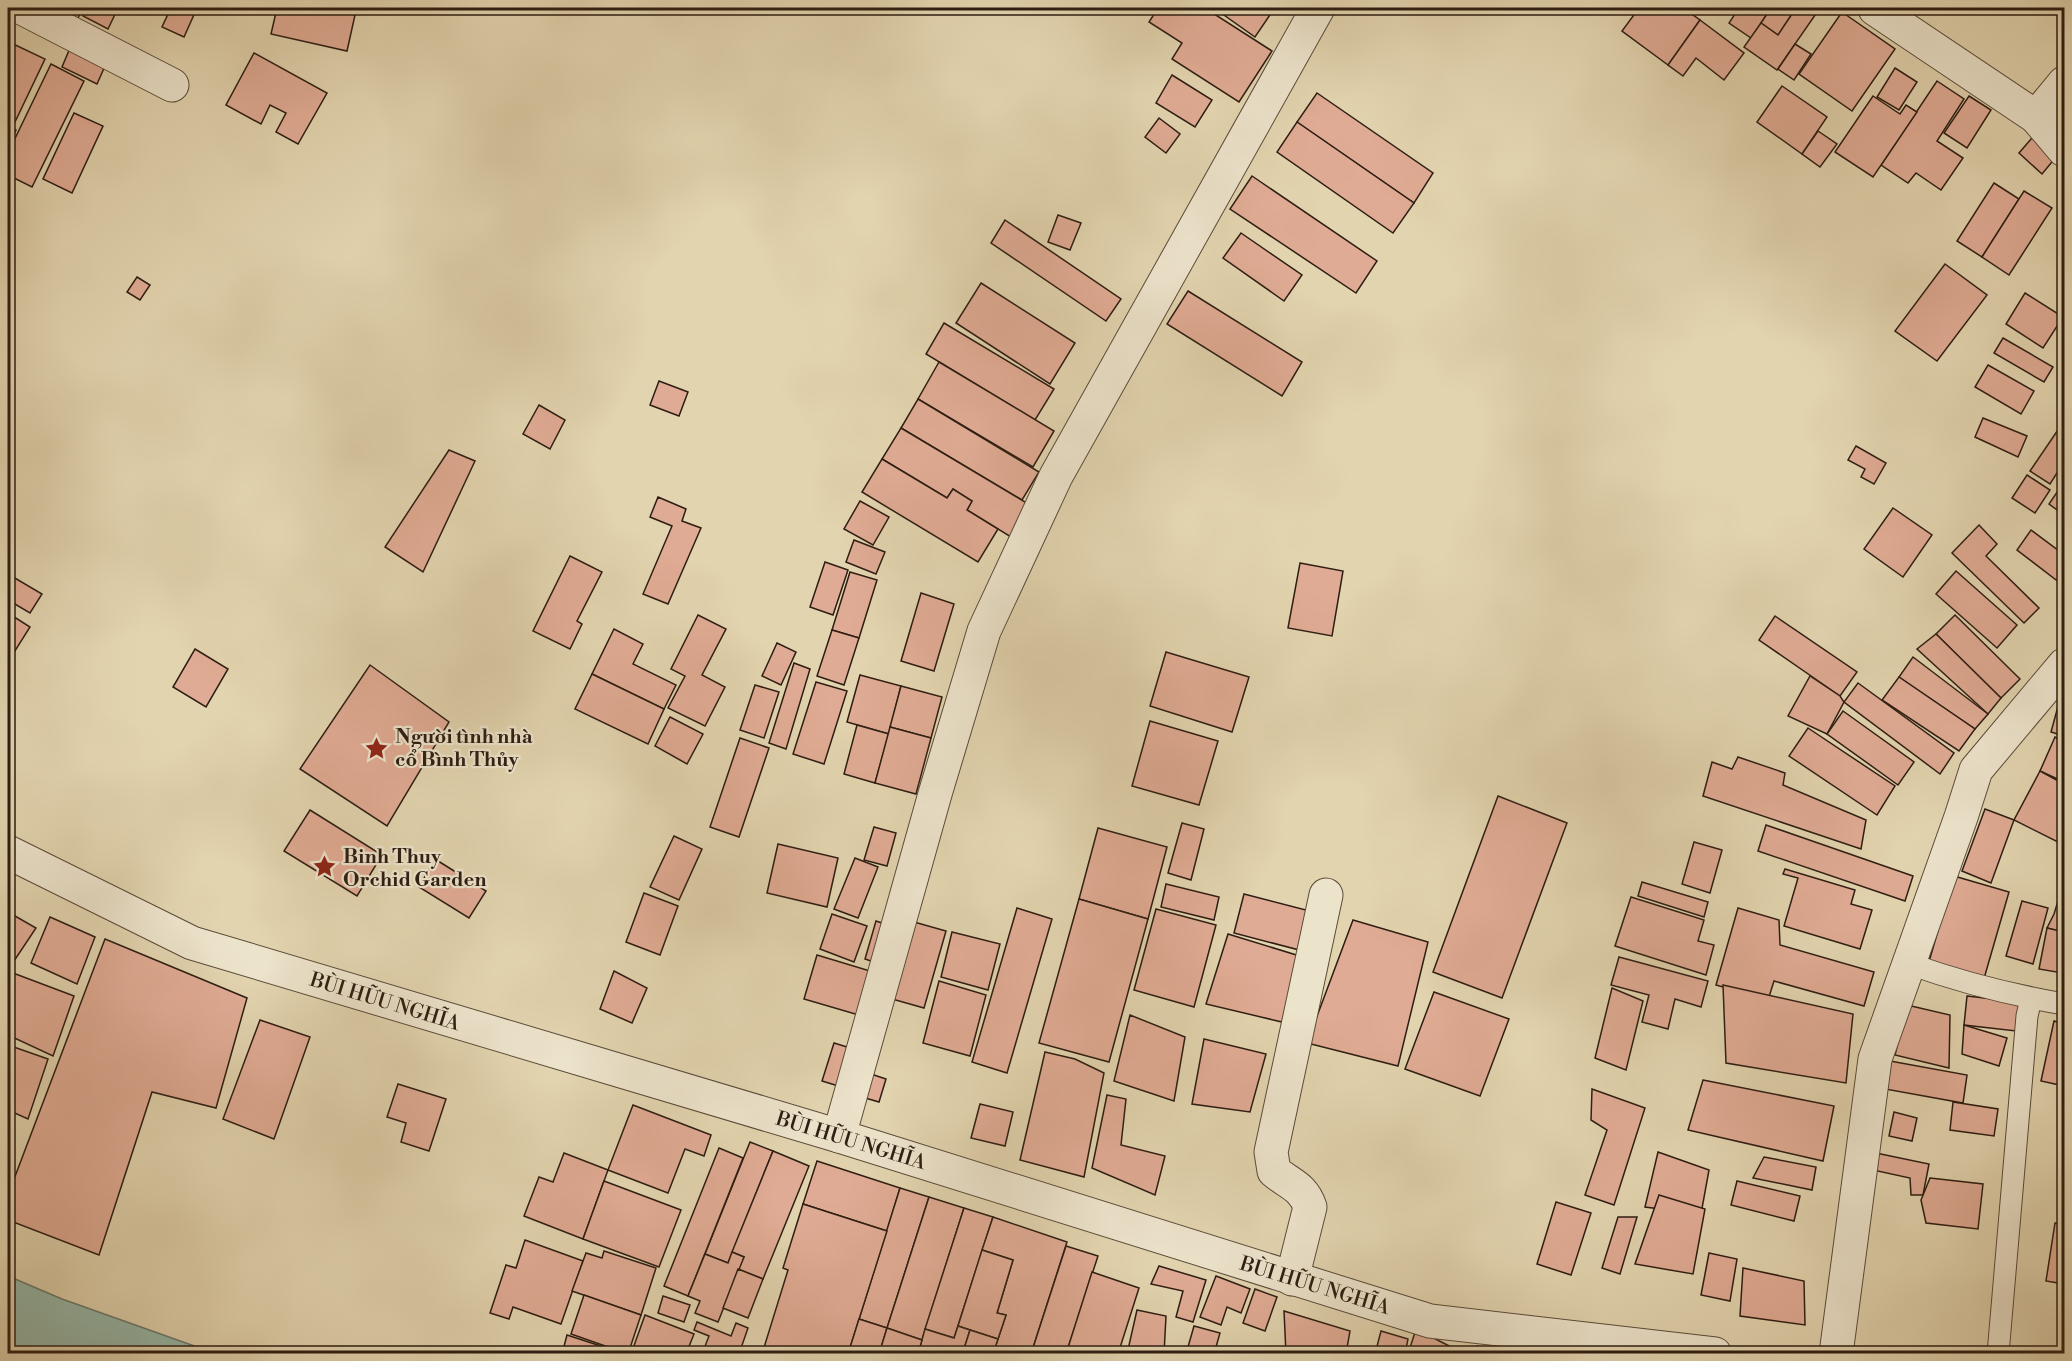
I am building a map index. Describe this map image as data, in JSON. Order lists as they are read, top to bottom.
{
  "streets": {
    "street": ["BÙI HỮU NGHĨA"]
  },
  "places": {
    "place": ["Người tình nhà cổ Bình Thủy", "Binh Thuy Orchid Garden"]
  }
}
